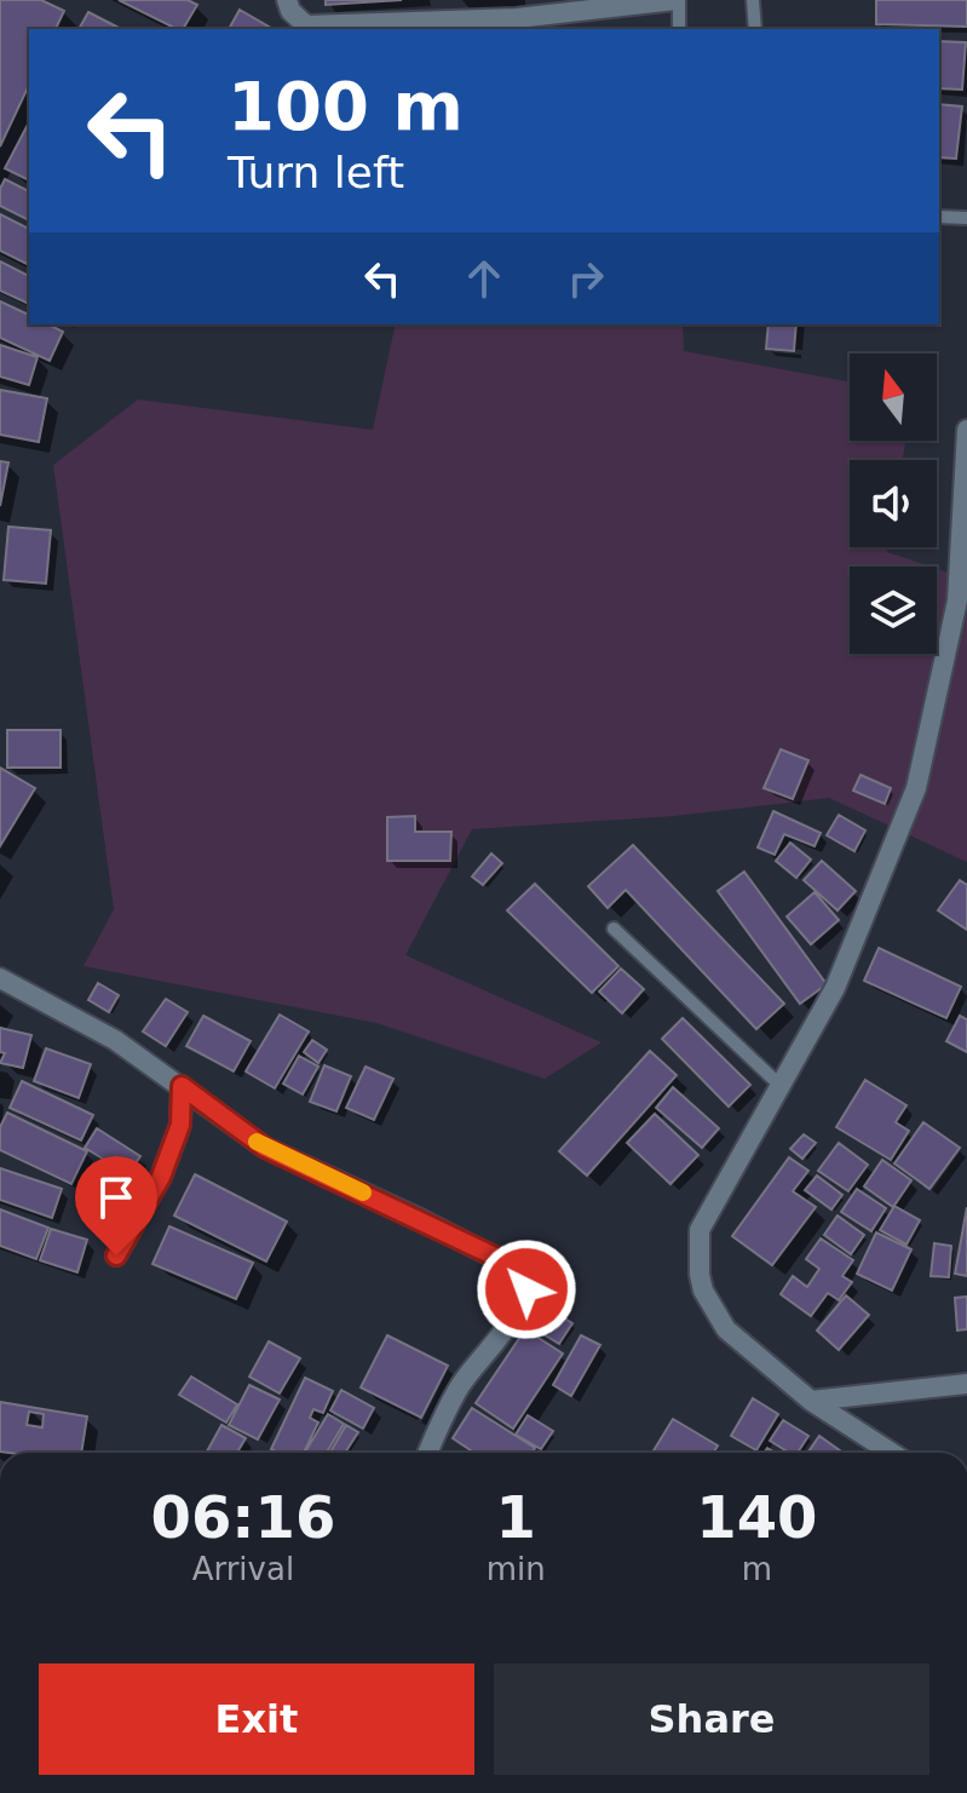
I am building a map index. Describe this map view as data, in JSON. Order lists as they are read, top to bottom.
{
  "north": "top",
  "page": {
    "turn": ["100 m", "Turn left"],
    "eta": [
      "06:16",
      "Arrival",
      "1",
      "min",
      "140",
      "m"
    ],
    "buttons": ["Exit", "Share"]
  }
}
